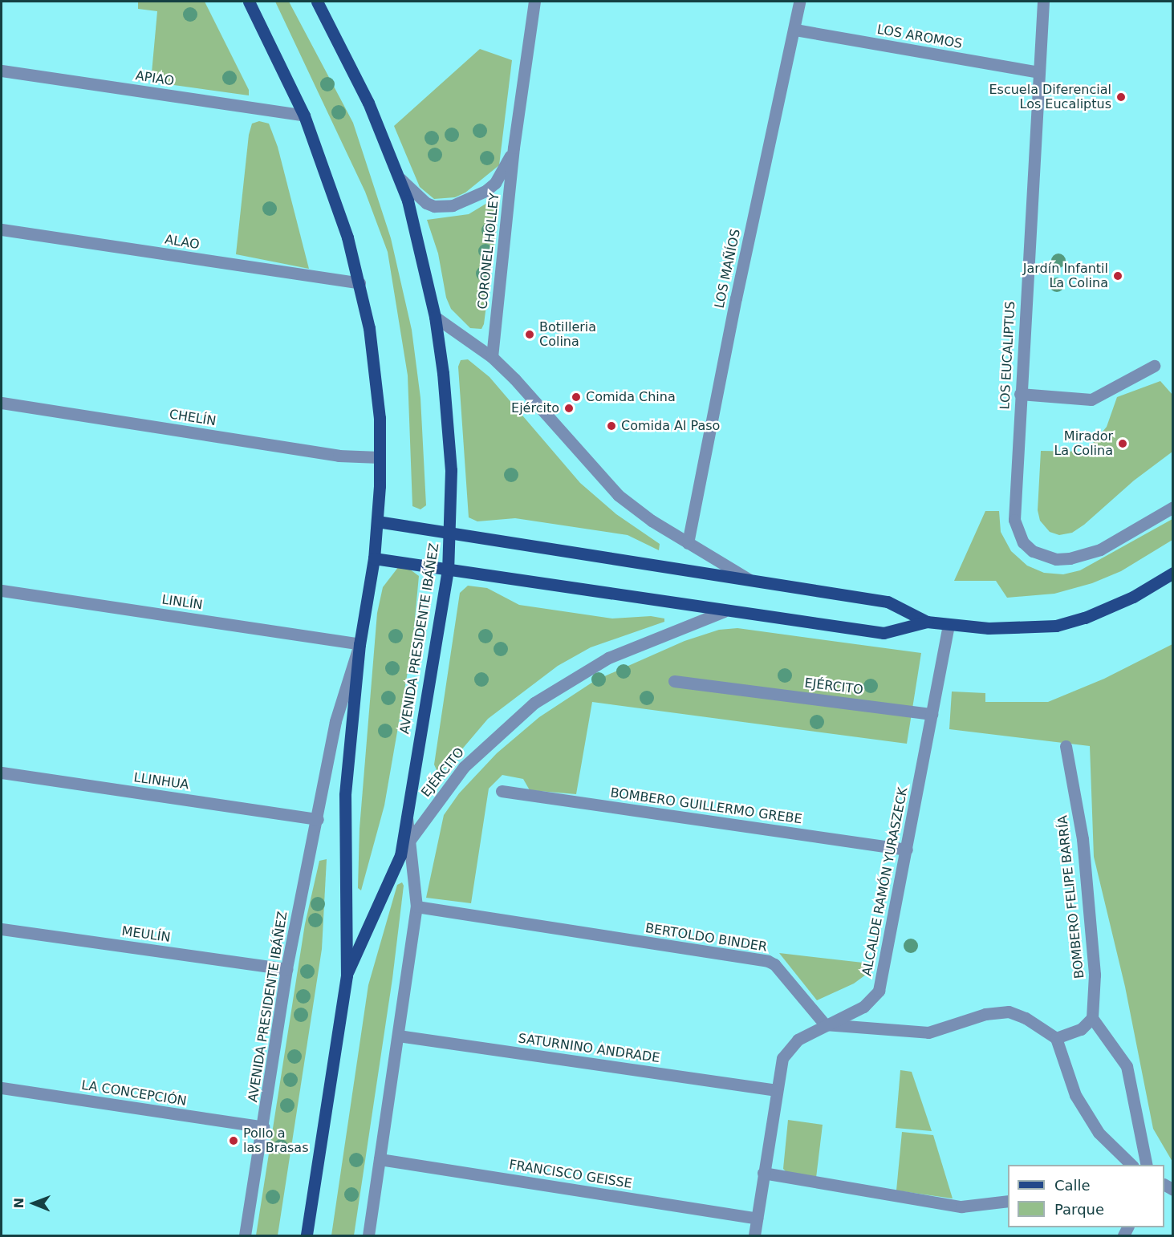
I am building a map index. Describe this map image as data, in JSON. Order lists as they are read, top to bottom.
{
  "streets": {
    "main road": ["AVENIDA PRESIDENTE IBÁÑEZ", "EJÉRCITO"],
    "street": [
      "LOS AROMOS",
      "APIAO",
      "ALAO",
      "CORONEL HOLLEY",
      "LOS MAÑÍOS",
      "LOS EUCALIPTUS",
      "CHELÍN",
      "LINLÍN",
      "LLINHUA",
      "BOMBERO GUILLERMO GREBE",
      "ALCALDE RAMÓN YURASZECK",
      "BOMBERO FELIPE BARRÍA",
      "MEULÍN",
      "BERTOLDO BINDER",
      "SATURNINO ANDRADE",
      "LA CONCEPCIÓN",
      "FRANCISCO GEISSE"
    ]
  },
  "crossings": [
    ["LOS AROMOS", "LOS MAÑÍOS"],
    ["LOS AROMOS", "LOS EUCALIPTUS"],
    ["APIAO", "AVENIDA PRESIDENTE IBÁÑEZ"],
    ["ALAO", "AVENIDA PRESIDENTE IBÁÑEZ"],
    ["CORONEL HOLLEY", "AVENIDA PRESIDENTE IBÁÑEZ"],
    ["CORONEL HOLLEY", "EJÉRCITO"],
    ["LOS MAÑÍOS", "EJÉRCITO"],
    ["CHELÍN", "AVENIDA PRESIDENTE IBÁÑEZ"],
    ["LINLÍN", "AVENIDA PRESIDENTE IBÁÑEZ"],
    ["AVENIDA PRESIDENTE IBÁÑEZ", "EJÉRCITO"],
    ["AVENIDA PRESIDENTE IBÁÑEZ", "LLINHUA"],
    ["AVENIDA PRESIDENTE IBÁÑEZ", "MEULÍN"],
    ["AVENIDA PRESIDENTE IBÁÑEZ", "BERTOLDO BINDER"],
    ["AVENIDA PRESIDENTE IBÁÑEZ", "SATURNINO ANDRADE"],
    ["AVENIDA PRESIDENTE IBÁÑEZ", "LA CONCEPCIÓN"],
    ["AVENIDA PRESIDENTE IBÁÑEZ", "FRANCISCO GEISSE"],
    ["EJÉRCITO", "ALCALDE RAMÓN YURASZECK"],
    ["BOMBERO GUILLERMO GREBE", "ALCALDE RAMÓN YURASZECK"],
    ["ALCALDE RAMÓN YURASZECK", "BERTOLDO BINDER"],
    ["ALCALDE RAMÓN YURASZECK", "SATURNINO ANDRADE"],
    ["ALCALDE RAMÓN YURASZECK", "FRANCISCO GEISSE"]
  ],
  "places": [
    "Escuela Diferencial Los Eucaliptus",
    "Jardín Infantil La Colina",
    "Botilleria Colina",
    "Comida China",
    "Ejército",
    "Comida Al Paso",
    "Mirador La Colina",
    "Pollo a las Brasas"
  ],
  "legend": ["Calle", "Parque"],
  "north": "left"
}
